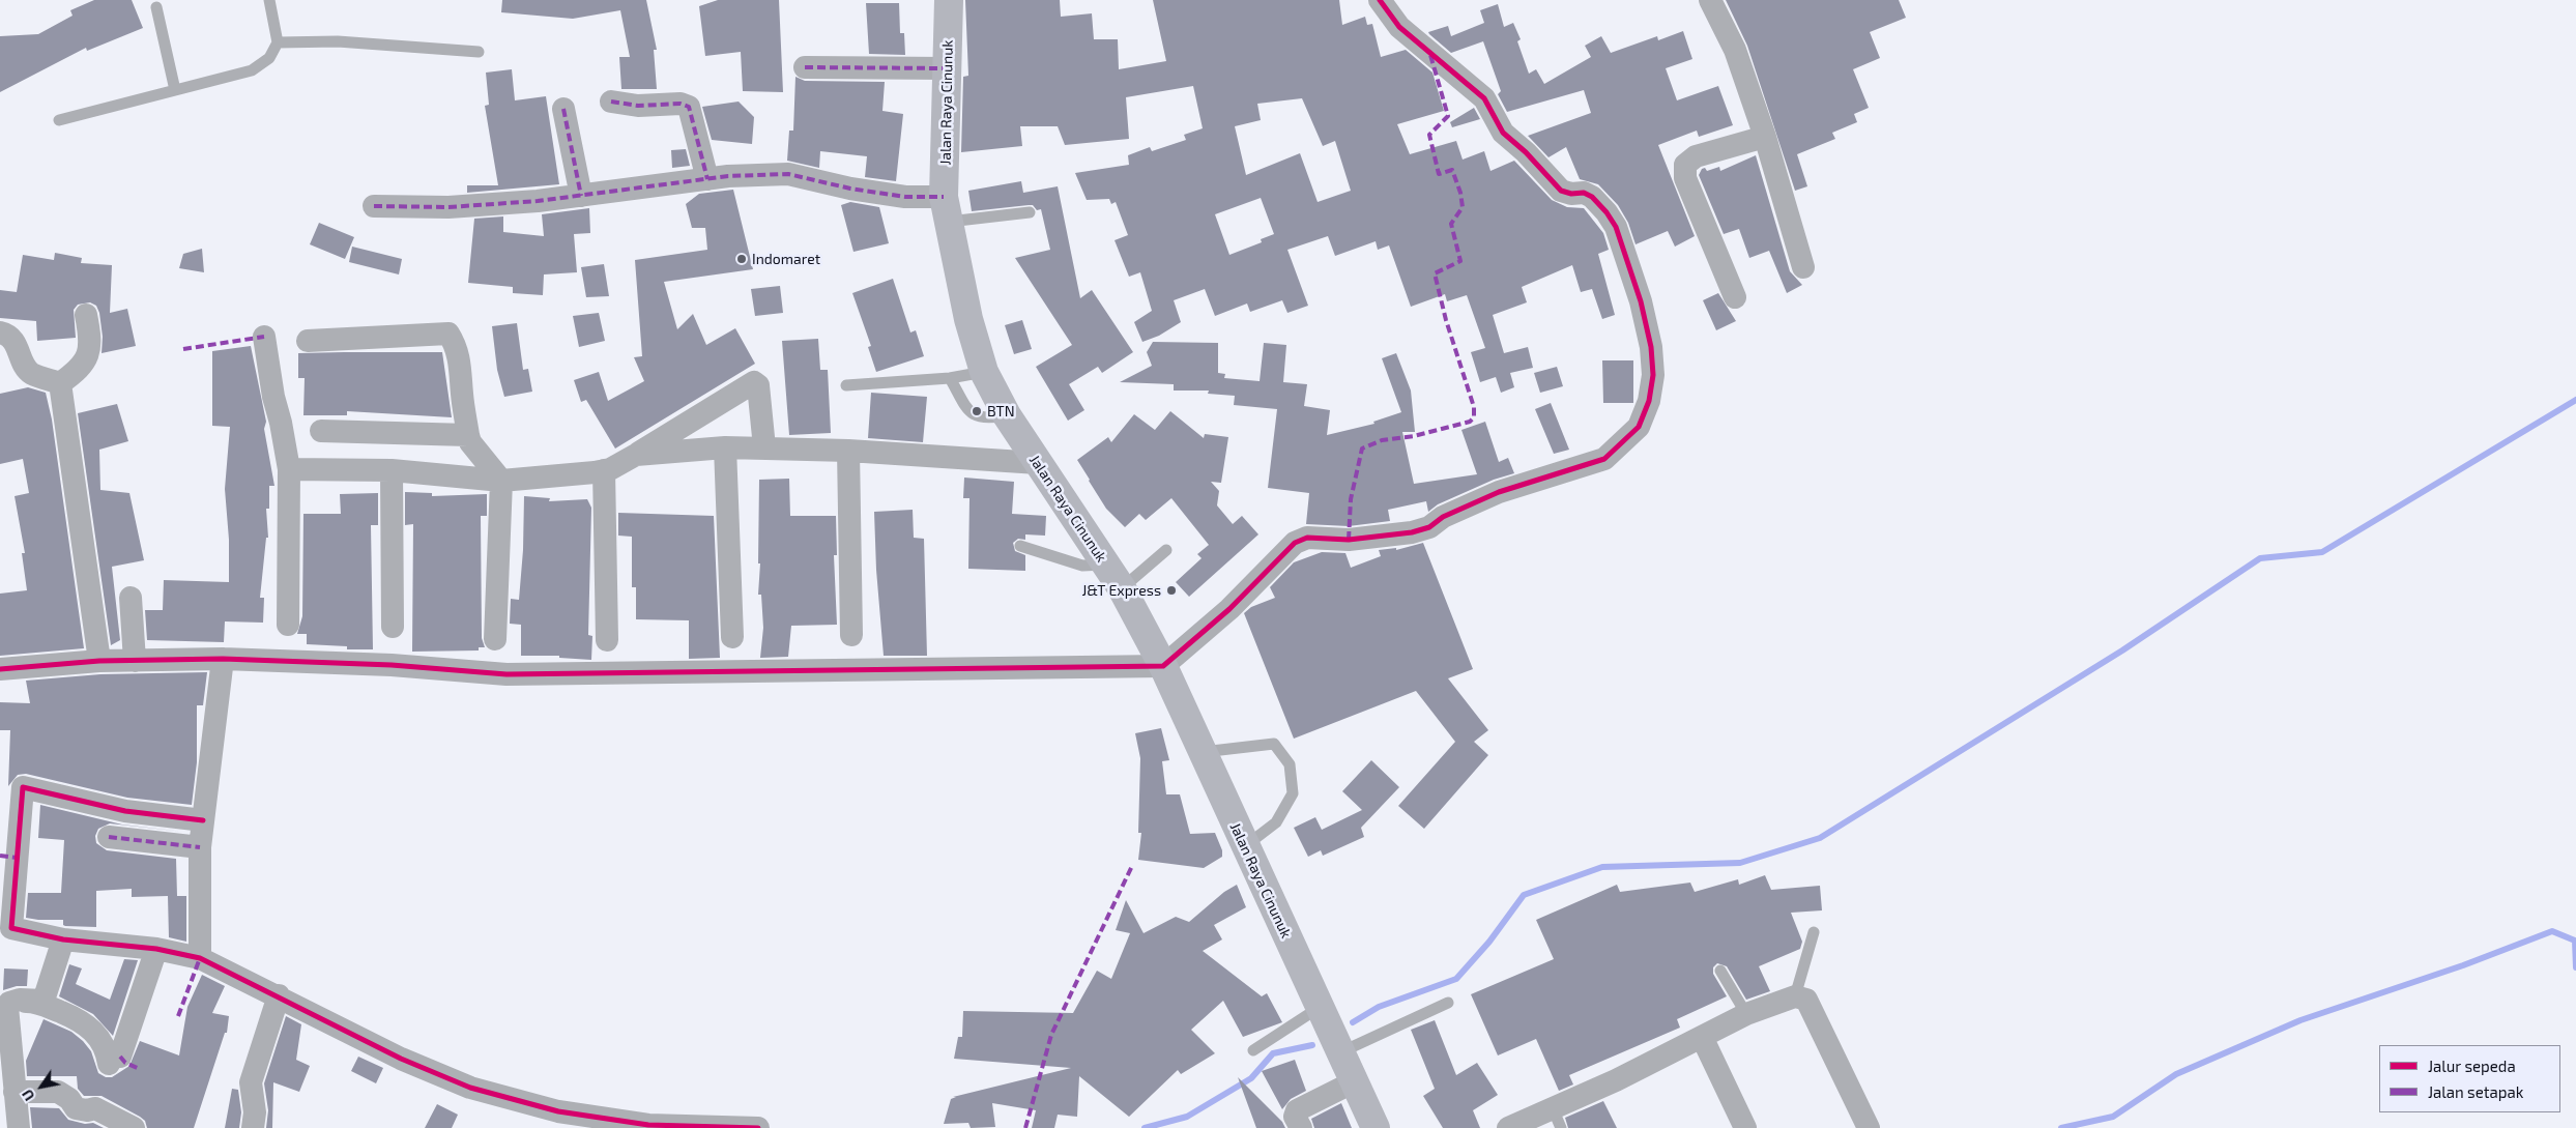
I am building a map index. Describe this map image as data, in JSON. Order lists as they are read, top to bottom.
{
  "streets": {
    "highway": ["Jalan Raya Cinunuk"]
  },
  "places": ["Indomaret", "BTN", "J&T Express"],
  "legend": ["Jalur sepeda", "Jalan setapak"],
  "north": "bottom left"
}
